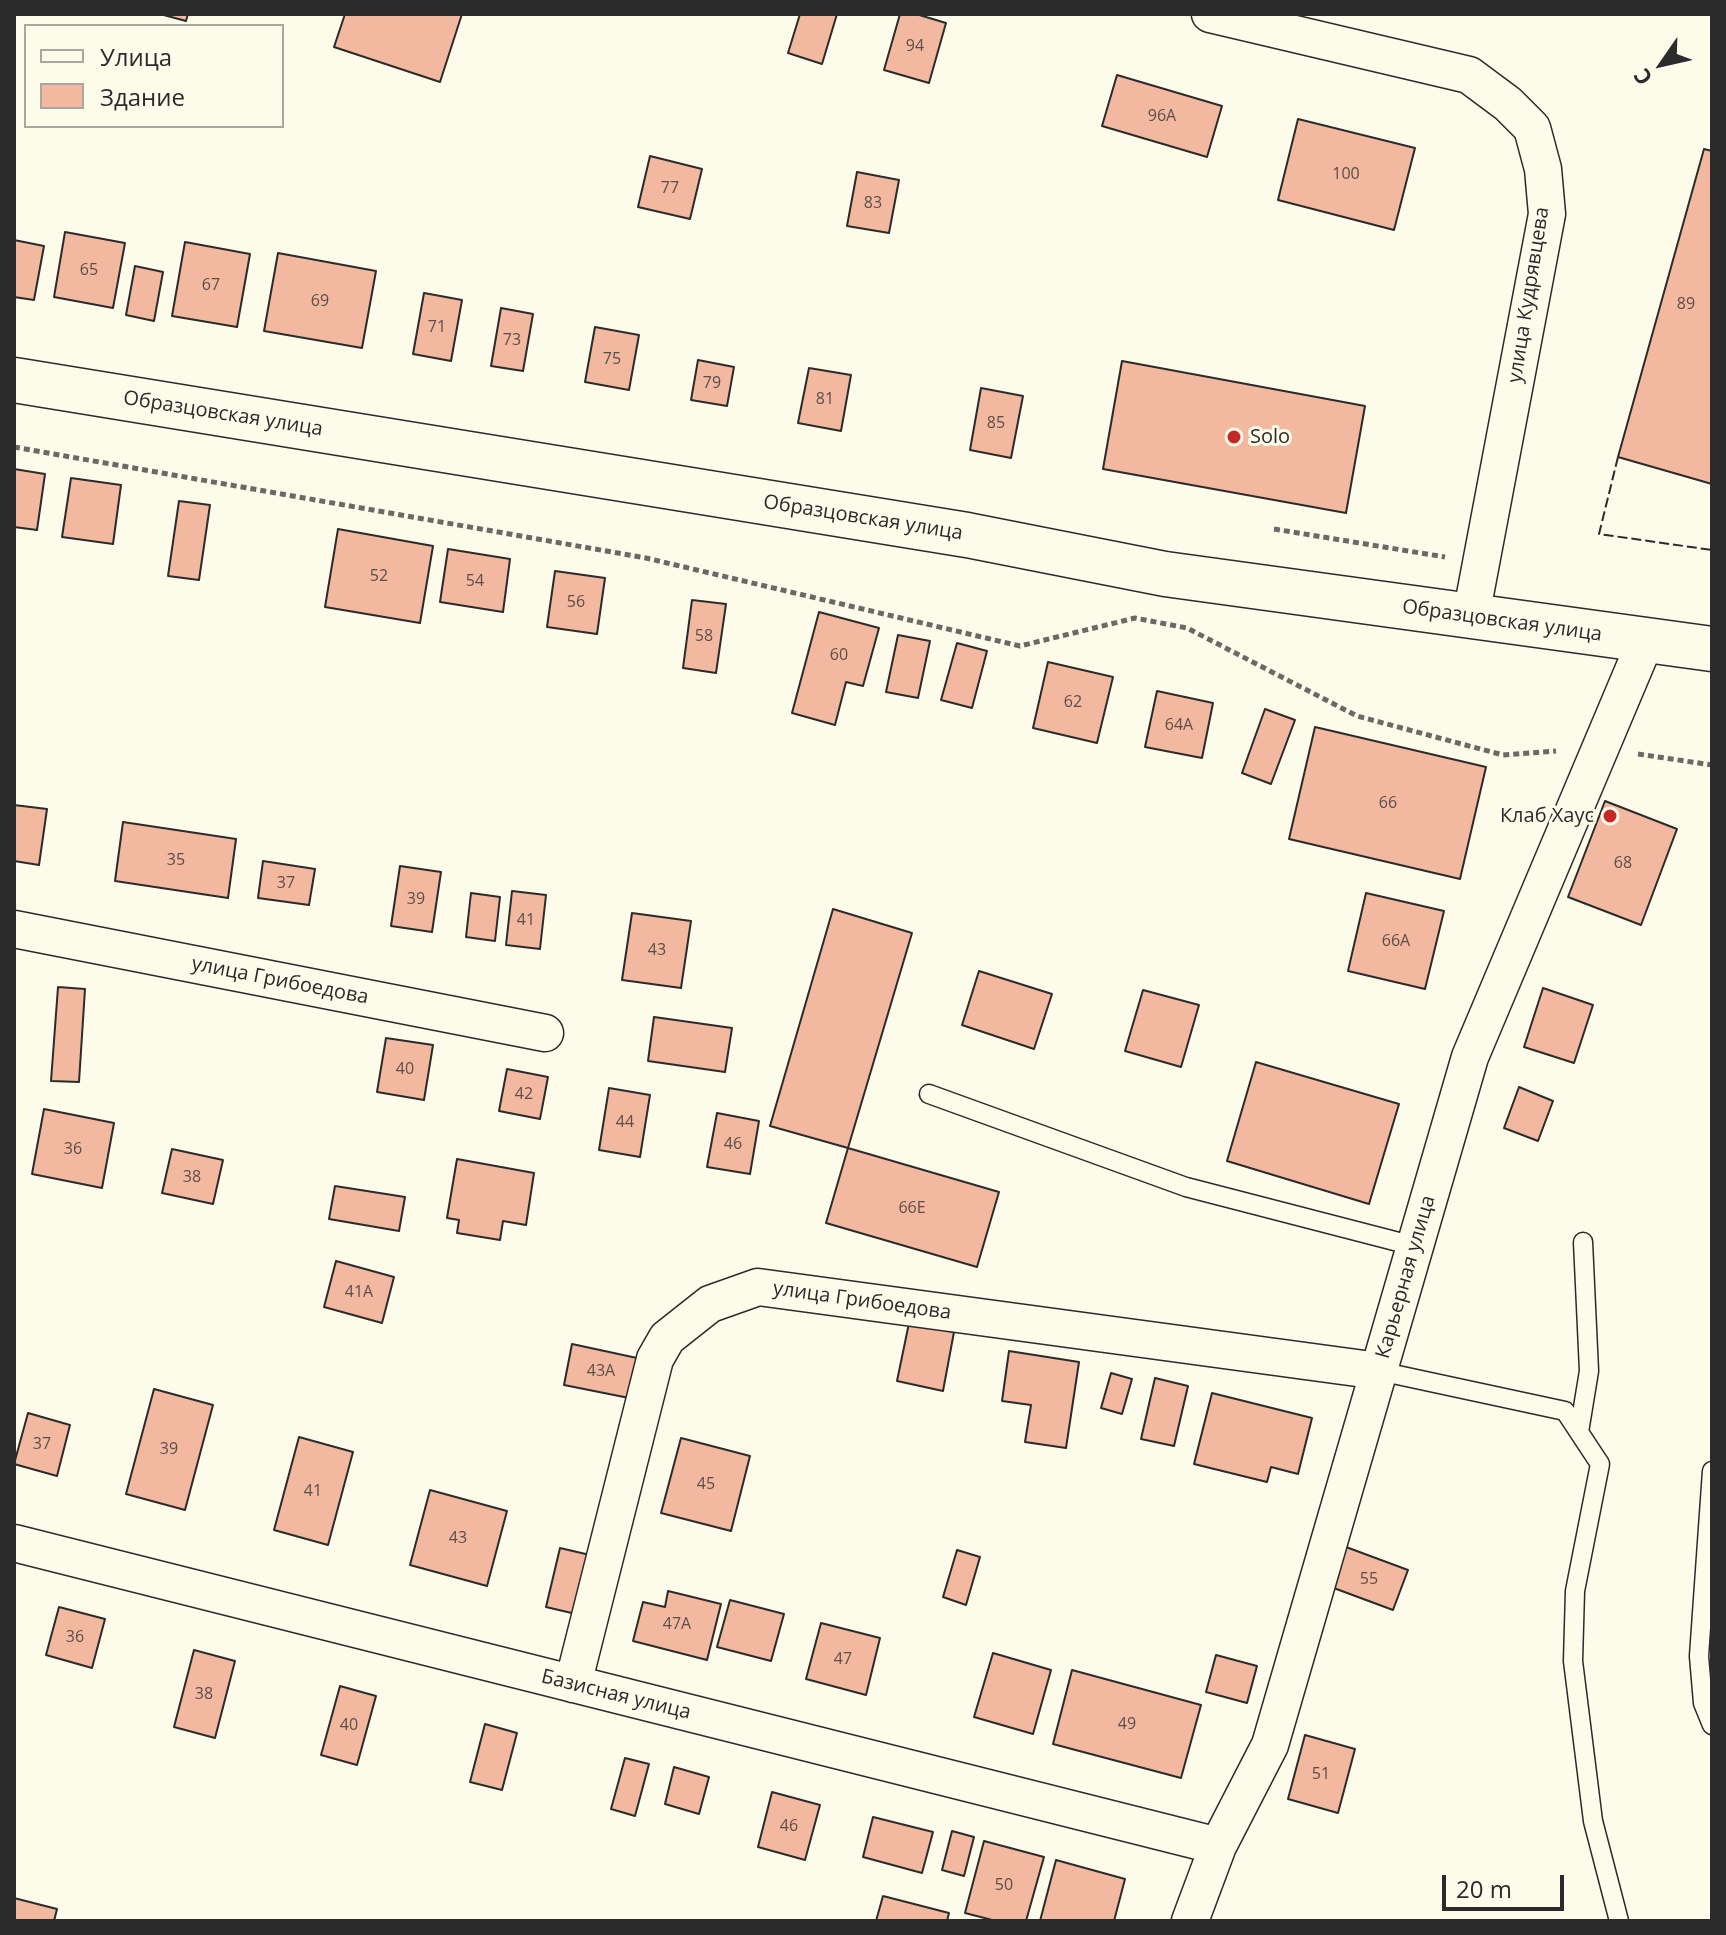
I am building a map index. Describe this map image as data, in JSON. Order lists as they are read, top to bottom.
{
  "streets": {
    "main road": ["Образцовская улица"],
    "street": [
      "улица Кудрявцева",
      "улица Грибоедова",
      "Карьерная улица",
      "Базисная улица"
    ]
  },
  "crossings": [
    ["улица Кудрявцева", "Образцовская улица"],
    ["Образцовская улица", "Карьерная улица"],
    ["улица Грибоедова", "Карьерная улица"],
    ["улица Грибоедова", "Базисная улица"],
    ["Карьерная улица", "Базисная улица"]
  ],
  "places": ["Solo", "Клаб Хаус"],
  "house_numbers": [
    "94",
    "96А",
    "100",
    "77",
    "83",
    "65",
    "67",
    "69",
    "89",
    "71",
    "73",
    "75",
    "79",
    "81",
    "85",
    "52",
    "54",
    "56",
    "58",
    "60",
    "62",
    "64А",
    "66",
    "35",
    "68",
    "37",
    "39",
    "41",
    "66А",
    "43",
    "40",
    "42",
    "44",
    "46",
    "36",
    "38",
    "66Е",
    "41А",
    "43А",
    "37",
    "39",
    "45",
    "41",
    "43",
    "55",
    "47А",
    "36",
    "47",
    "38",
    "49",
    "40",
    "51",
    "46",
    "50"
  ],
  "legend": ["Улица", "Здание"],
  "scale_bar": "20 m",
  "north": "bottom left"
}
